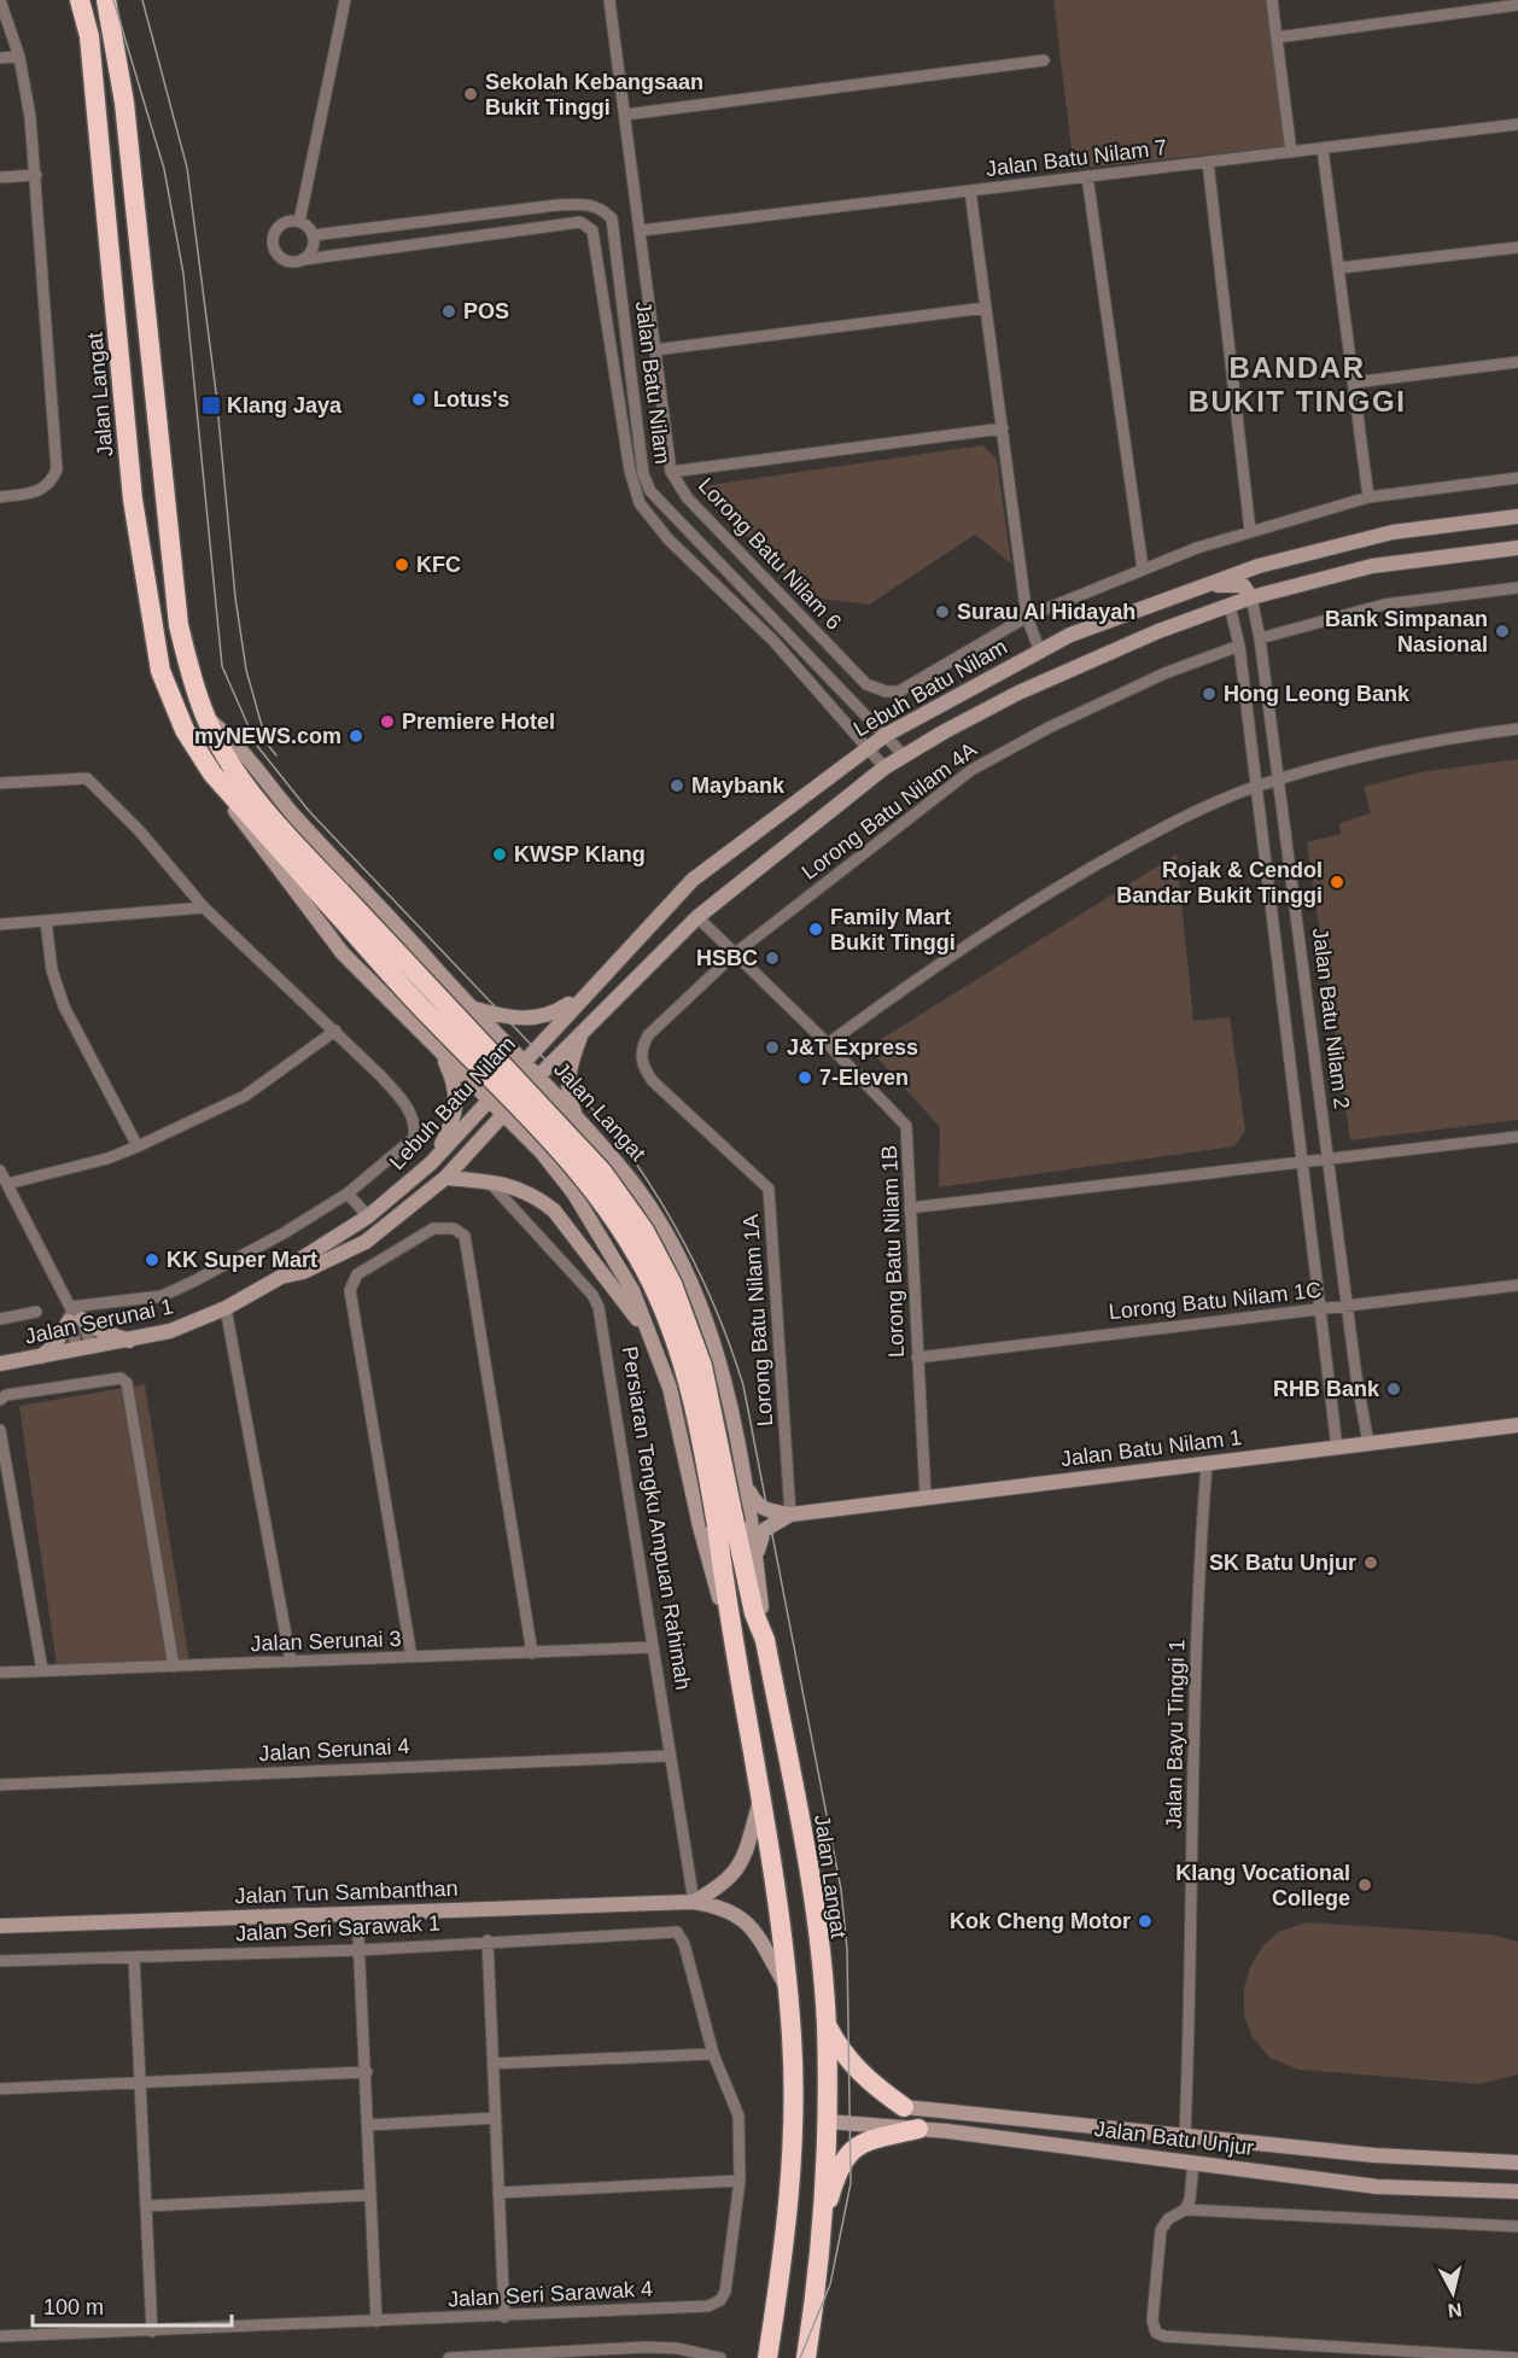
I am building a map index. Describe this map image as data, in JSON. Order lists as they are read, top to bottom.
{
  "streets": {
    "highway": ["Jalan Langat"],
    "main road": [
      "Lebuh Batu Nilam",
      "Jalan Serunai 1",
      "Jalan Batu Nilam 1",
      "Jalan Tun Sambanthan",
      "Jalan Batu Unjur"
    ],
    "street": [
      "Jalan Batu Nilam 7",
      "Jalan Batu Nilam",
      "Lorong Batu Nilam 6",
      "Lorong Batu Nilam 4A",
      "Jalan Batu Nilam 2",
      "Lorong Batu Nilam 1B",
      "Lorong Batu Nilam 1C",
      "Lorong Batu Nilam 1A",
      "Persiaran Tengku Ampuan Rahimah",
      "Jalan Serunai 3",
      "Jalan Bayu Tinggi 1",
      "Jalan Serunai 4",
      "Jalan Seri Sarawak 1",
      "Jalan Seri Sarawak 4"
    ]
  },
  "crossings": [
    ["Jalan Batu Nilam 7", "Lorong Batu Nilam 6"],
    ["Jalan Batu Nilam", "Lebuh Batu Nilam"],
    ["Jalan Langat", "Lebuh Batu Nilam"],
    ["Jalan Langat", "Jalan Tun Sambanthan"],
    ["Jalan Langat", "Jalan Batu Unjur"],
    ["Lebuh Batu Nilam", "Jalan Batu Nilam 2"],
    ["Lebuh Batu Nilam", "Lorong Batu Nilam 1B"],
    ["Lebuh Batu Nilam", "Jalan Serunai 1"],
    ["Lorong Batu Nilam 4A", "Lorong Batu Nilam 1B"],
    ["Lorong Batu Nilam 4A", "Lorong Batu Nilam 1A"],
    ["Jalan Batu Nilam 2", "Lorong Batu Nilam 1C"],
    ["Jalan Batu Nilam 2", "Jalan Batu Nilam 1"],
    ["Lorong Batu Nilam 1B", "Lorong Batu Nilam 1C"],
    ["Lorong Batu Nilam 1B", "Lorong Batu Nilam 1A"],
    ["Lorong Batu Nilam 1B", "Jalan Batu Nilam 1"],
    ["Lorong Batu Nilam 1A", "Jalan Batu Nilam 1"],
    ["Jalan Batu Nilam 1", "Jalan Bayu Tinggi 1"],
    ["Persiaran Tengku Ampuan Rahimah", "Jalan Serunai 3"],
    ["Persiaran Tengku Ampuan Rahimah", "Jalan Serunai 4"],
    ["Persiaran Tengku Ampuan Rahimah", "Jalan Tun Sambanthan"],
    ["Jalan Bayu Tinggi 1", "Jalan Batu Unjur"],
    ["Jalan Seri Sarawak 1", "Jalan Seri Sarawak 4"]
  ],
  "districts": ["BANDAR BUKIT TINGGI"],
  "places": {
    "other": [
      "Sekolah Kebangsaan Bukit Tinggi",
      "POS",
      "Lotus's",
      "KFC",
      "Surau Al Hidayah",
      "Bank Simpanan Nasional",
      "Hong Leong Bank",
      "Premiere Hotel",
      "myNEWS.com",
      "Maybank",
      "KWSP Klang",
      "Rojak & Cendol Bandar Bukit Tinggi",
      "Family Mart Bukit Tinggi",
      "HSBC",
      "J&T Express",
      "7-Eleven",
      "KK Super Mart",
      "RHB Bank",
      "SK Batu Unjur",
      "Klang Vocational College",
      "Kok Cheng Motor"
    ],
    "transit": ["Klang Jaya"]
  },
  "scale_bar": "100 m",
  "north": "bottom"
}
